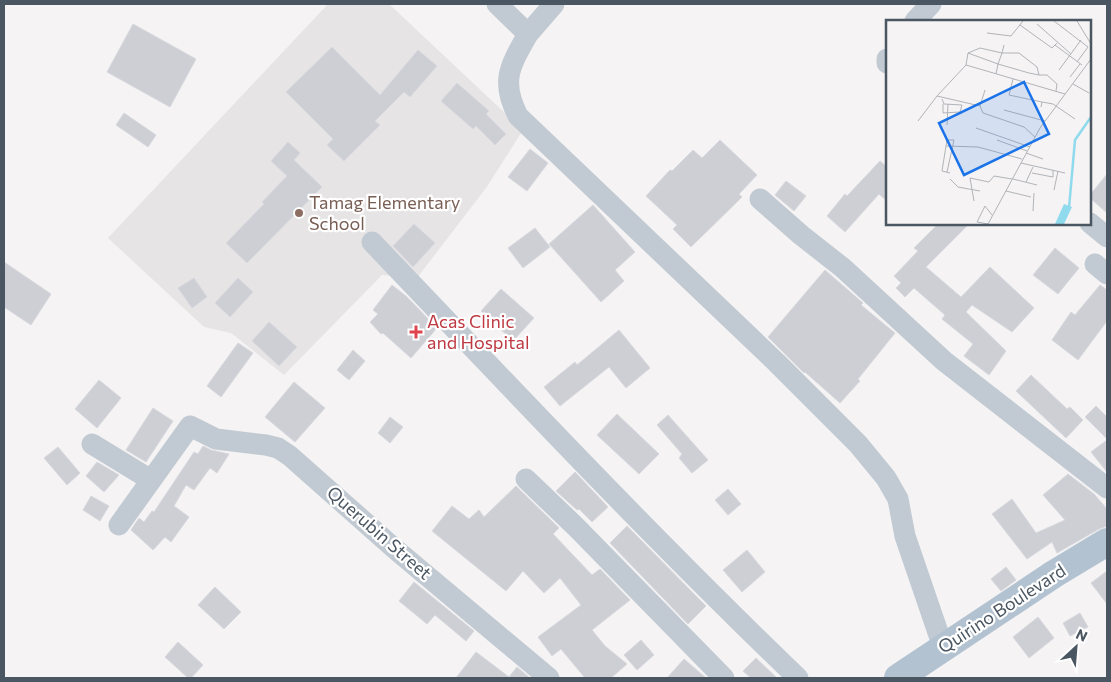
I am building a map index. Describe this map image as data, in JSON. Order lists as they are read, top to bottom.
{
  "streets": {
    "main road": ["Quirino Boulevard"],
    "street": ["Querubin Street"]
  },
  "places": {
    "other": ["Tamag Elementary School"],
    "health": ["Acas Clinic and Hospital"]
  },
  "north": "top right"
}
